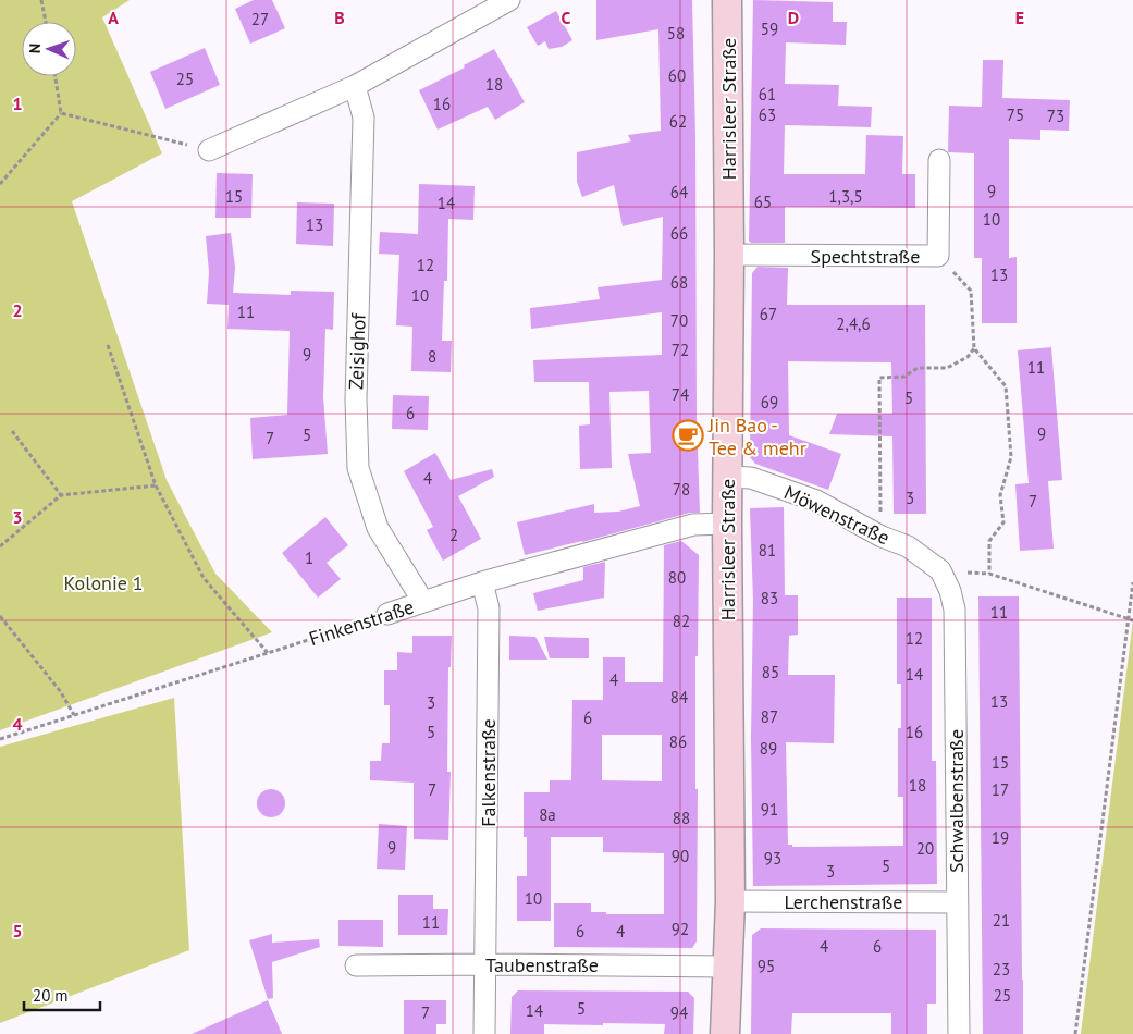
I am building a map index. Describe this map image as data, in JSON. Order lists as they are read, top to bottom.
{
  "streets": {
    "main road": ["Harrisleer Straße"],
    "street": [
      "Spechtstraße",
      "Zeisighof",
      "Möwenstraße",
      "Finkenstraße",
      "Falkenstraße",
      "Schwalbenstraße",
      "Lerchenstraße",
      "Taubenstraße"
    ]
  },
  "crossings": [
    ["Harrisleer Straße", "Spechtstraße"],
    ["Harrisleer Straße", "Möwenstraße"],
    ["Harrisleer Straße", "Finkenstraße"],
    ["Harrisleer Straße", "Lerchenstraße"],
    ["Harrisleer Straße", "Taubenstraße"],
    ["Zeisighof", "Finkenstraße"],
    ["Möwenstraße", "Schwalbenstraße"],
    ["Finkenstraße", "Falkenstraße"],
    ["Falkenstraße", "Taubenstraße"],
    ["Schwalbenstraße", "Lerchenstraße"]
  ],
  "parks": ["Kolonie 1"],
  "places": {
    "cafe": ["Jin Bao - Tee & mehr"]
  },
  "house_numbers": [
    "27",
    "59",
    "58",
    "60",
    "25",
    "18",
    "61",
    "16",
    "63",
    "75",
    "73",
    "62",
    "9",
    "64",
    "15",
    "1,3,5",
    "65",
    "14",
    "10",
    "13",
    "66",
    "12",
    "13",
    "68",
    "10",
    "11",
    "67",
    "70",
    "2,4,6",
    "72",
    "9",
    "8",
    "11",
    "74",
    "5",
    "69",
    "6",
    "9",
    "5",
    "7",
    "4",
    "78",
    "3",
    "7",
    "2",
    "81",
    "1",
    "80",
    "83",
    "11",
    "82",
    "12",
    "85",
    "14",
    "4",
    "84",
    "13",
    "3",
    "87",
    "6",
    "5",
    "16",
    "86",
    "89",
    "15",
    "18",
    "7",
    "17",
    "91",
    "8a",
    "88",
    "19",
    "9",
    "20",
    "90",
    "93",
    "5",
    "3",
    "10",
    "21",
    "11",
    "92",
    "6",
    "4",
    "4",
    "6",
    "95",
    "23",
    "25",
    "5",
    "14",
    "7",
    "94"
  ],
  "scale_bar": "20 m",
  "north": "left",
  "grid": {
    "columns": [
      "A",
      "B",
      "C",
      "D",
      "E"
    ],
    "rows": [
      "1",
      "2",
      "3",
      "4",
      "5"
    ]
  }
}
